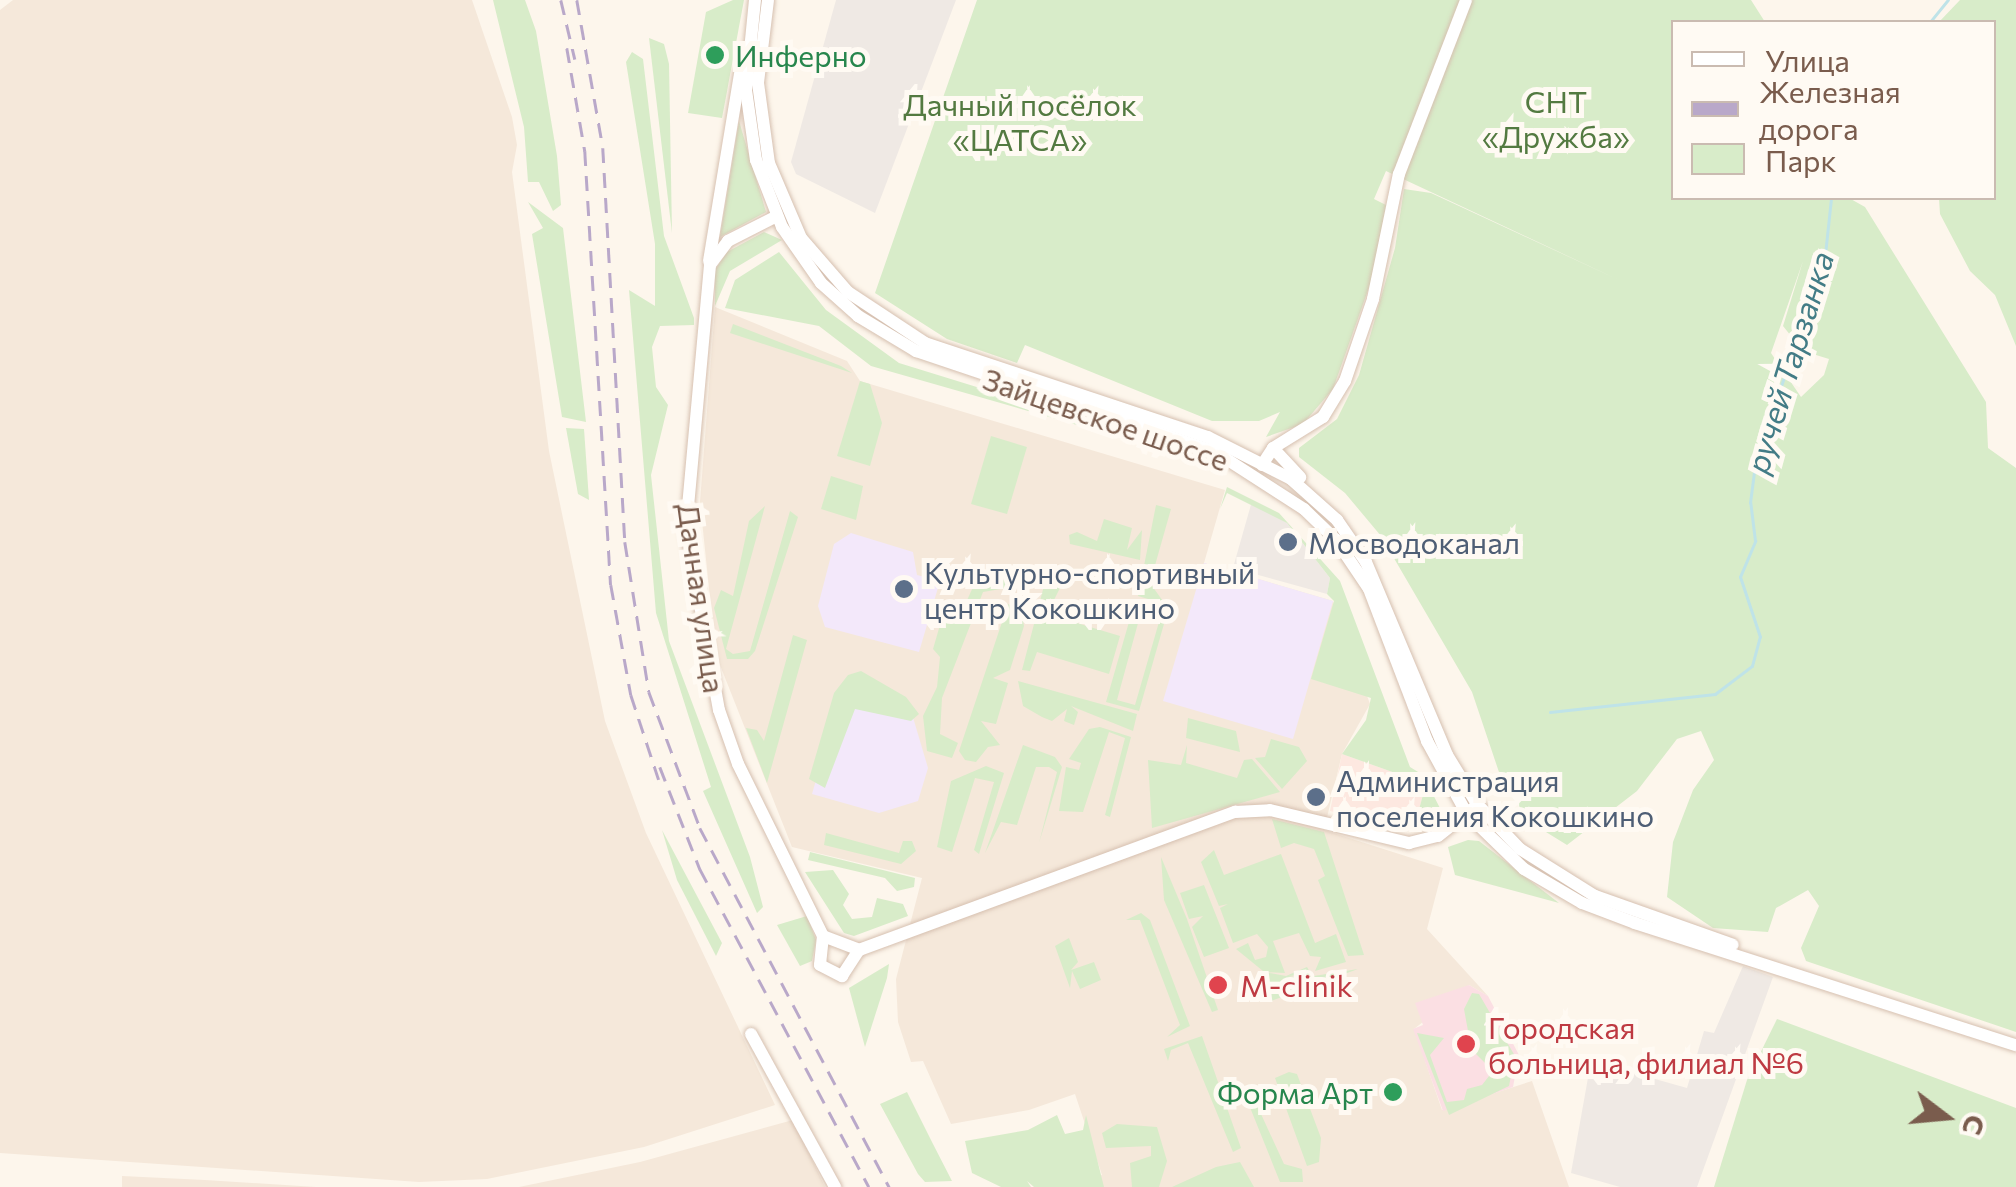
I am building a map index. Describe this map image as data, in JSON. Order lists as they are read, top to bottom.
{
  "streets": {
    "main road": ["Зайцевское шоссе", "Дачная улица"]
  },
  "water": ["ручей Тарзанка"],
  "parks": ["СНТ «Дружба»", "Дачный посёлок «ЦАТСА»"],
  "places": [
    "Инферно",
    "Мосводоканал",
    "Культурно-спортивный центр Кокошкино",
    "Администрация поселения Кокошкино",
    "M-clinik",
    "Городская больница, филиал №6",
    "Форма Арт"
  ],
  "legend": ["Улица", "Железная дорога", "Парк"],
  "north": "right"
}
